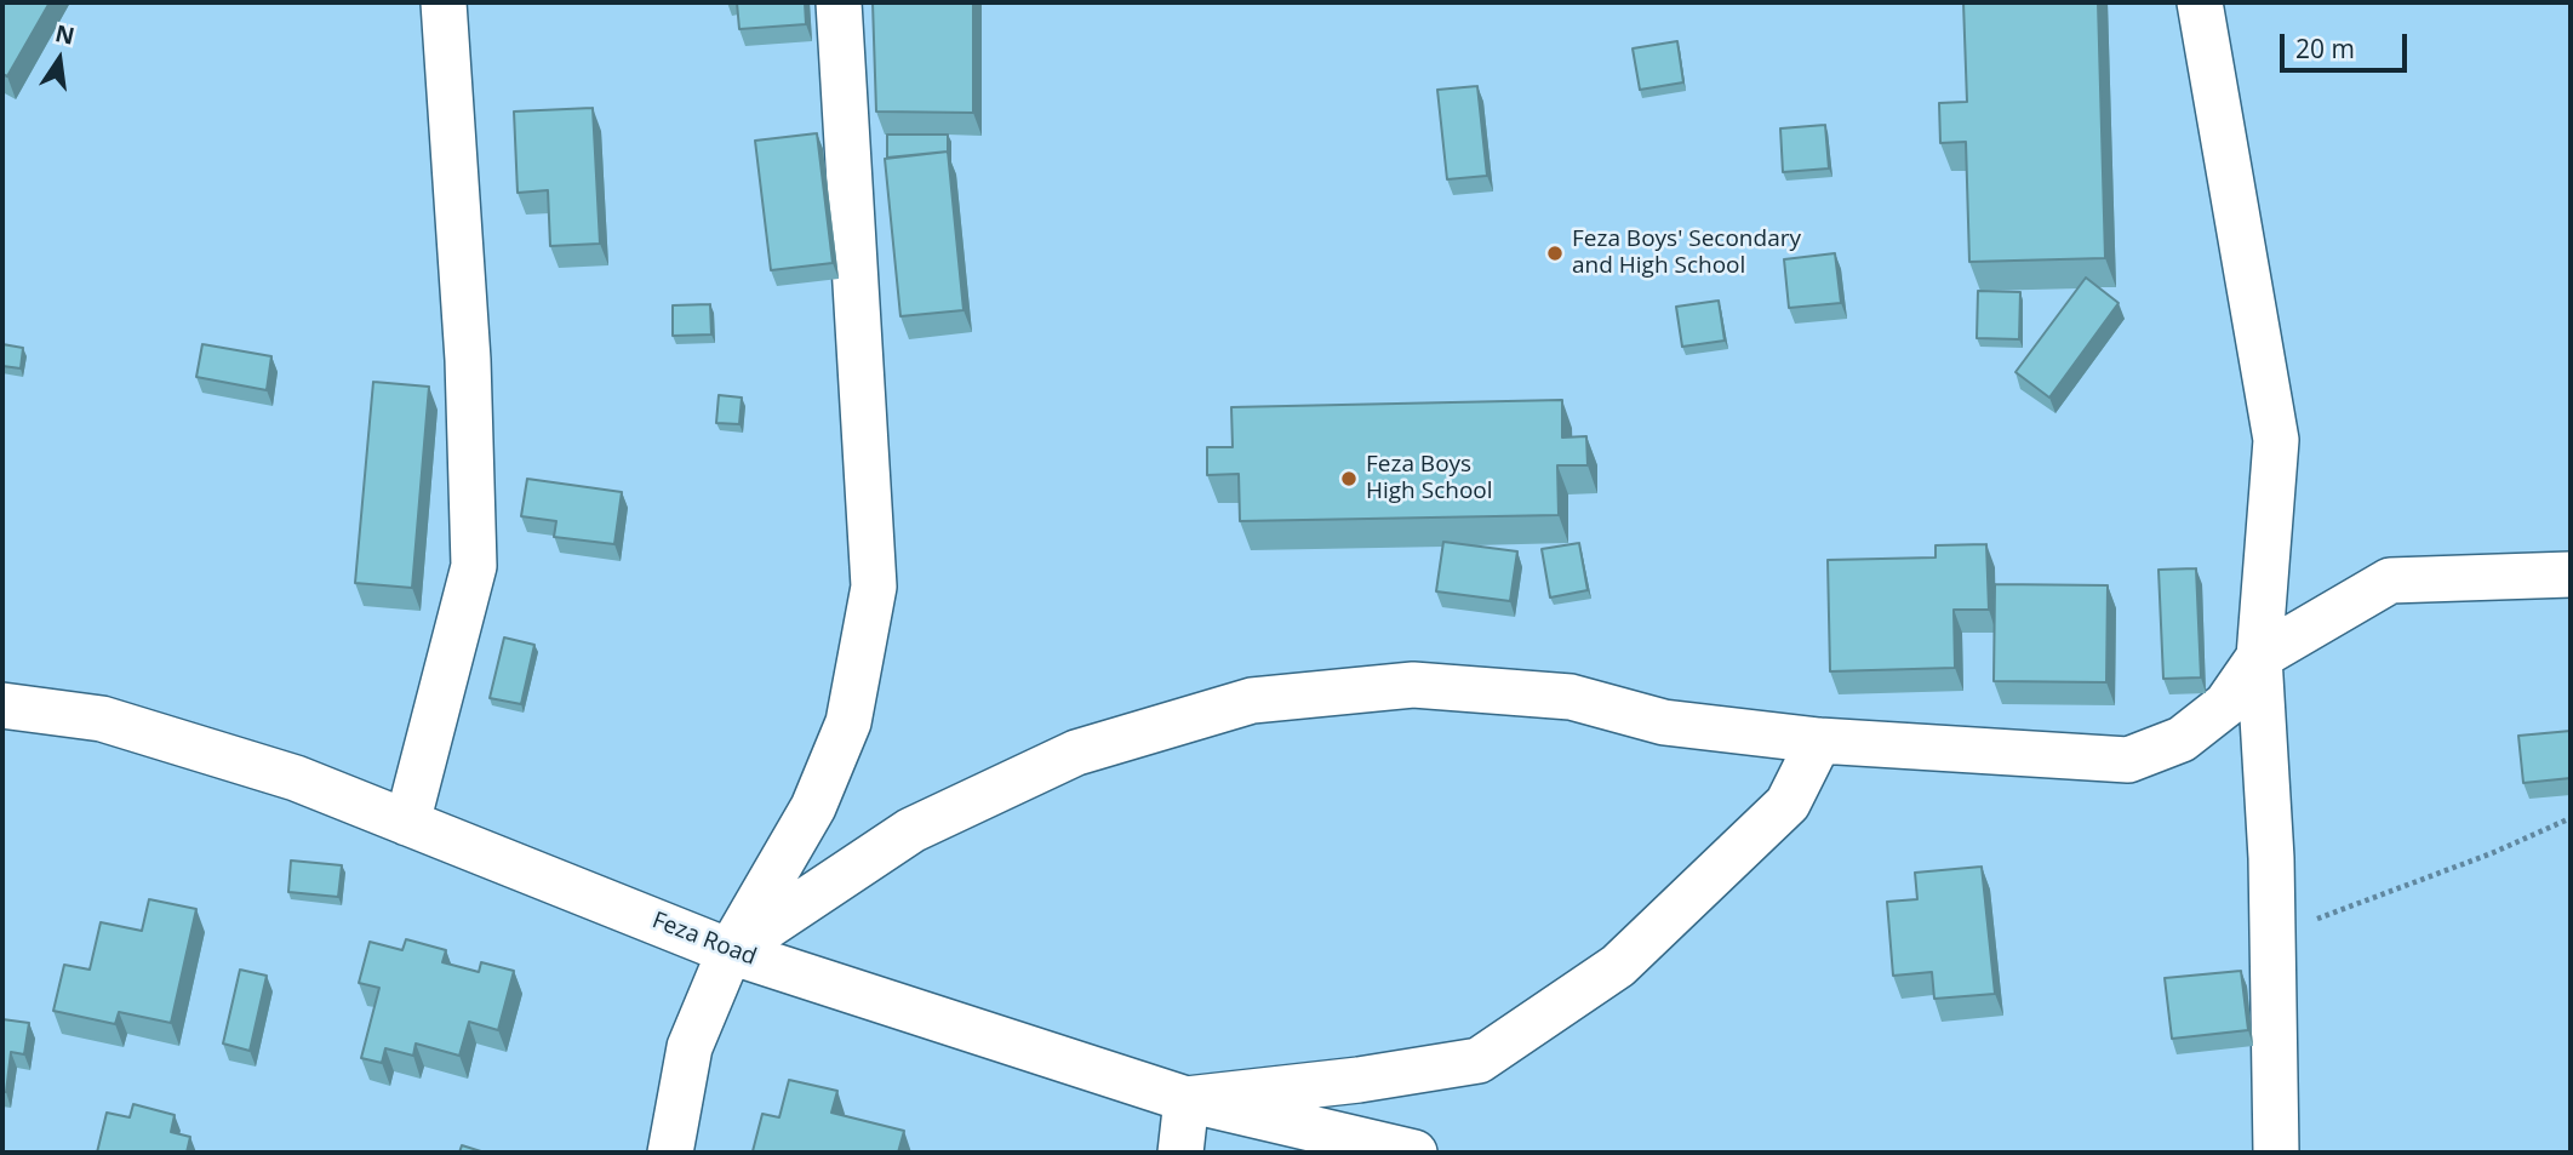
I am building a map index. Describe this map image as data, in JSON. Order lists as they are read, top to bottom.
{
  "streets": {
    "street": ["Feza Road"]
  },
  "places": ["Feza Boys' Secondary and High School", "Feza Boys High School"],
  "scale_bar": "20 m",
  "north": "top"
}
